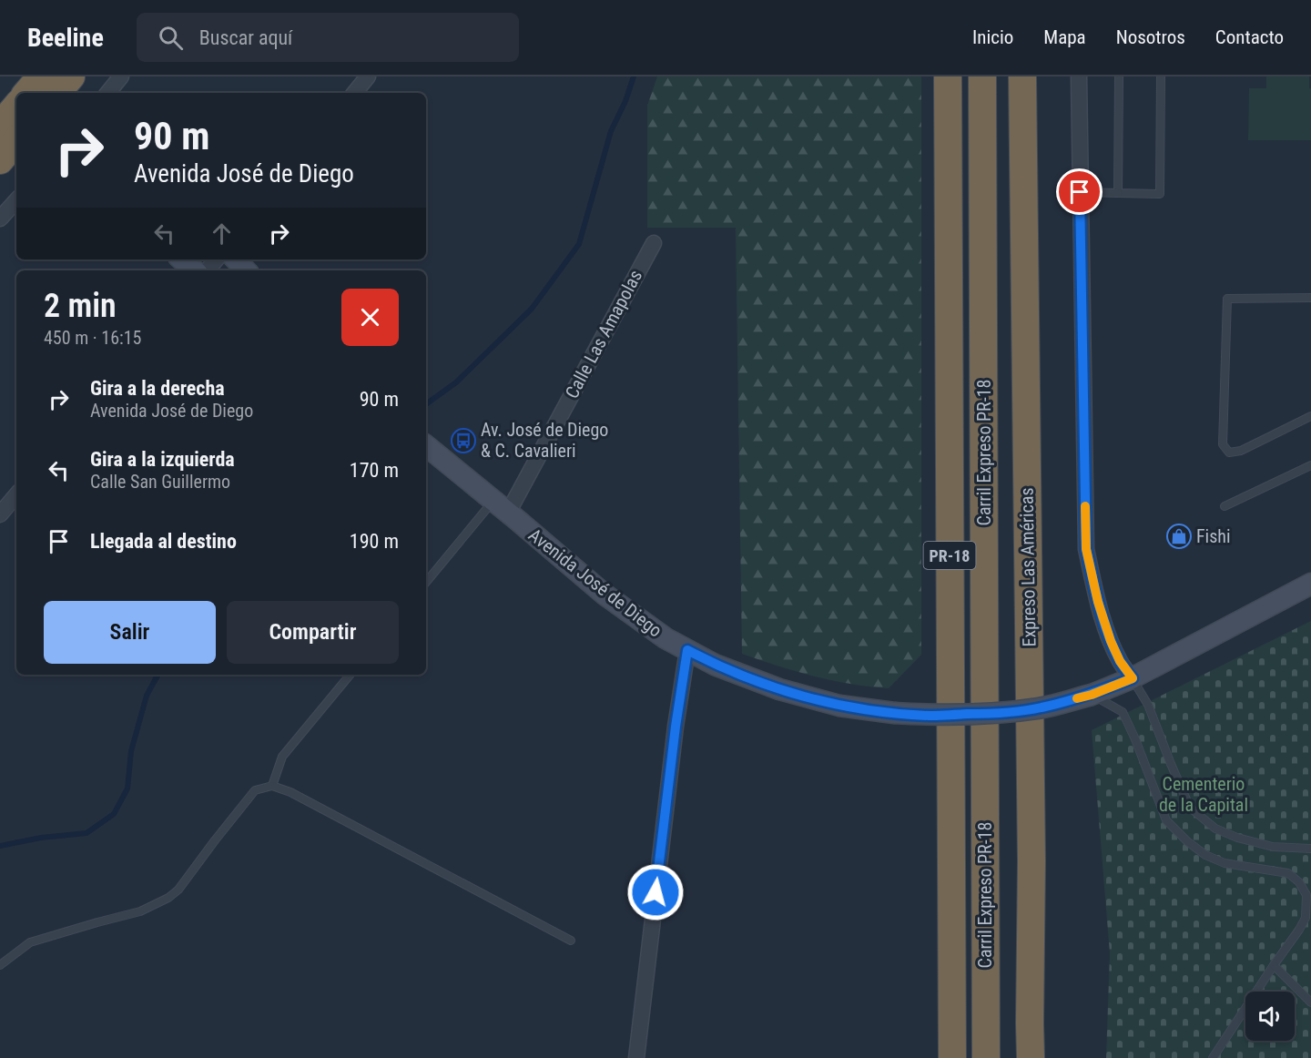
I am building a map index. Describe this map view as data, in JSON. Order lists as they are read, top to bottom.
{
  "streets": {
    "highway": ["Carril Expreso PR-18", "PR-18", "Expreso Las Américas"],
    "street": ["Calle Las Amapolas", "Avenida José de Diego"]
  },
  "crossings": [
    ["Calle Las Amapolas", "Avenida José de Diego"]
  ],
  "parks": ["Cementerio de la Capital"],
  "places": {
    "bus stop": ["Av. José de Diego & C. Cavalieri"],
    "shop": ["Fishi"]
  },
  "page": {
    "header": "Beeline",
    "search": "Buscar aquí",
    "nav": [
      "Inicio",
      "Mapa",
      "Nosotros",
      "Contacto"
    ],
    "turn": ["90 m", "Avenida José de Diego"],
    "heading": ["2 min", "450 m · 16:15"],
    "list": [
      {
        "name": "Gira a la derecha",
        "note": "Avenida José de Diego",
        "value": "90 m"
      },
      {
        "name": "Gira a la izquierda",
        "note": "Calle San Guillermo",
        "value": "170 m"
      },
      {
        "name": "Llegada al destino",
        "value": "190 m"
      }
    ],
    "buttons": ["Salir", "Compartir"]
  }
}
